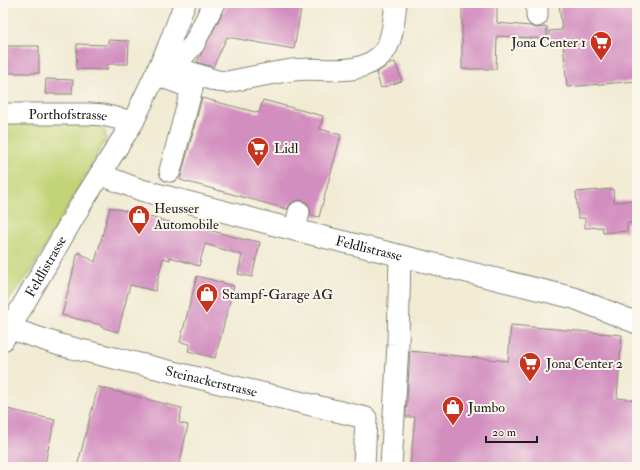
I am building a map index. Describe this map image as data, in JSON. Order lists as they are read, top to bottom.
{
  "streets": {
    "street": ["Porthofstrasse", "Feldlistrasse", "Steinackerstrasse"]
  },
  "crossings": [
    ["Porthofstrasse", "Feldlistrasse"],
    ["Feldlistrasse", "Steinackerstrasse"]
  ],
  "places": {
    "supermarket": ["Jona Center 1", "Lidl", "Jona Center 2"],
    "shop": ["Heusser Automobile", "Stampf-Garage AG", "Jumbo"]
  },
  "scale_bar": "20 m"
}
